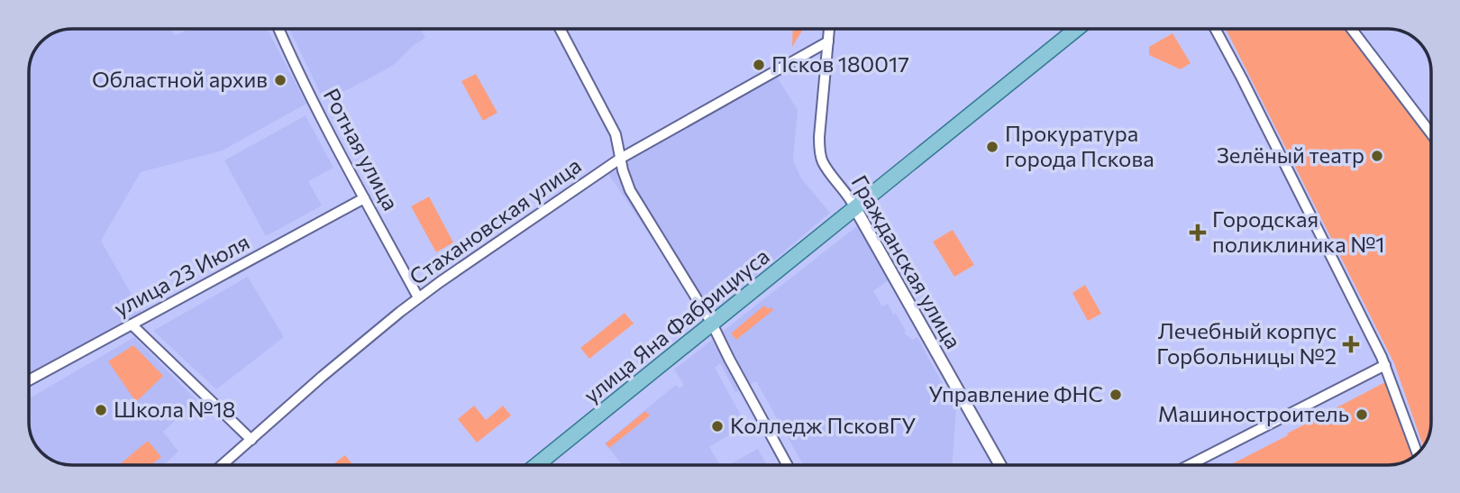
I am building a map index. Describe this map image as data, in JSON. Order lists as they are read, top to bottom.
{
  "streets": {
    "main road": ["улица Яна Фабрициуса"],
    "street": [
      "Ротная улица",
      "Стахановская улица",
      "Гражданская улица",
      "улица 23 Июля"
    ]
  },
  "crossings": [
    ["Ротная улица", "Стахановская улица"],
    ["Ротная улица", "улица 23 Июля"],
    ["Стахановская улица", "Гражданская улица"],
    ["Гражданская улица", "улица Яна Фабрициуса"]
  ],
  "places": {
    "other": [
      "Псков 180017",
      "Областной архив",
      "Прокуратура города Пскова",
      "Зелёный театр",
      "Управление ФНС",
      "Школа №18",
      "Машиностроитель",
      "Колледж ПсковГУ"
    ],
    "health": ["Городская поликлиника №1", "Лечебный корпус Горбольницы №2"]
  }
}
